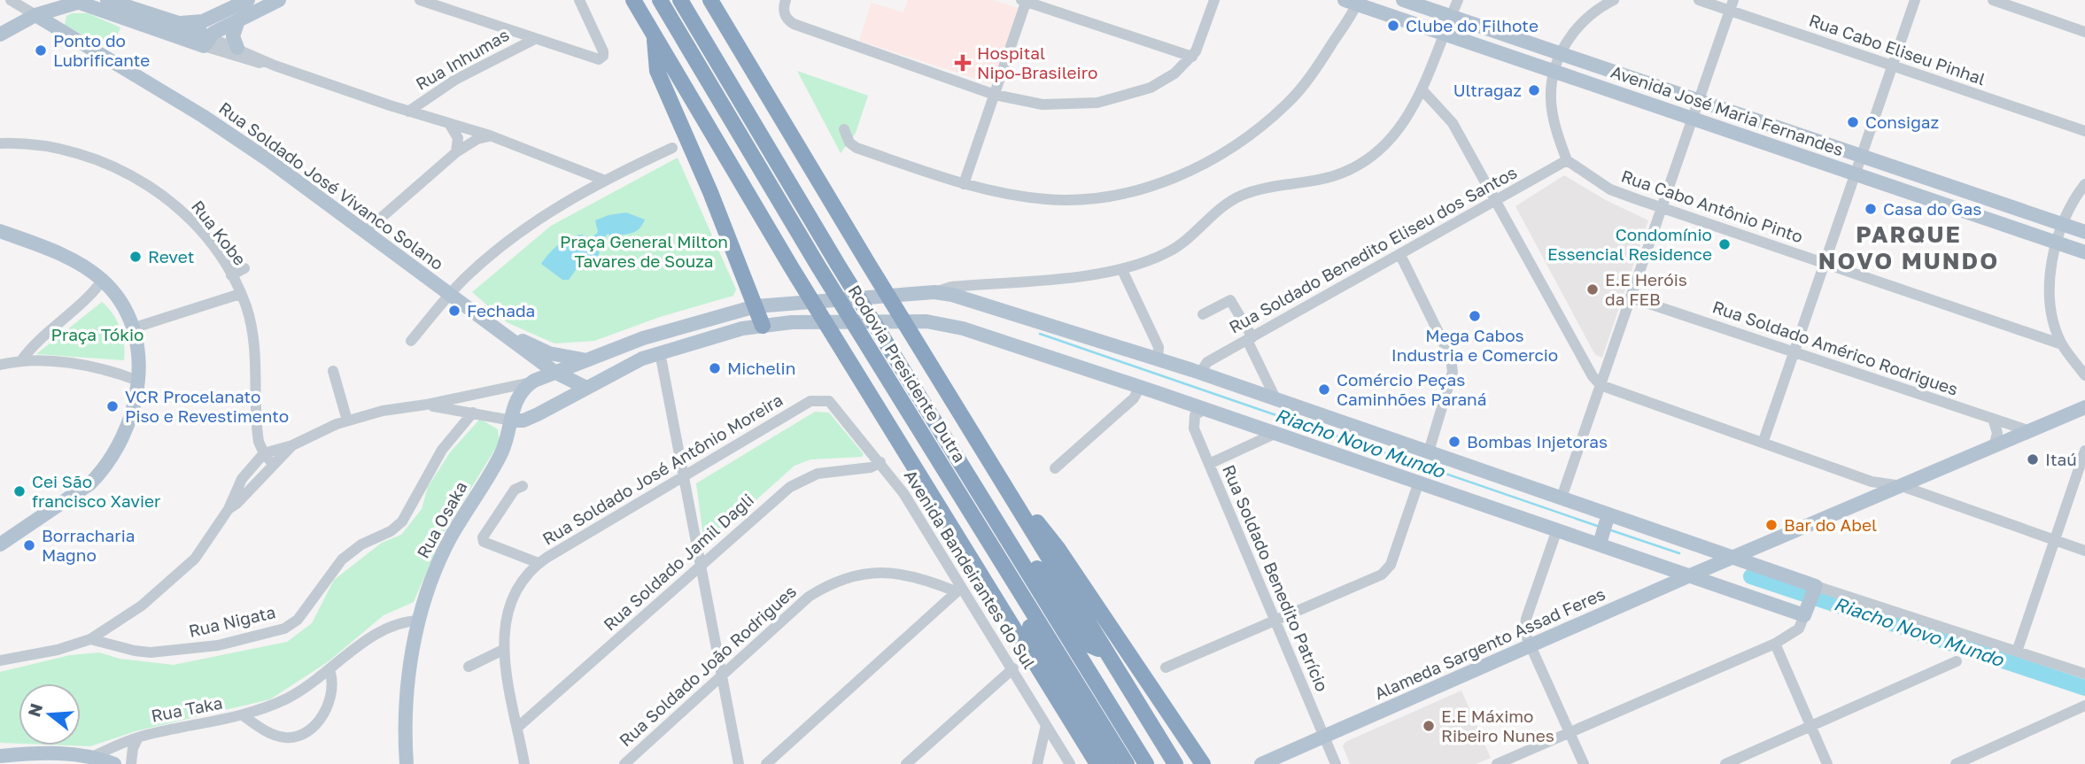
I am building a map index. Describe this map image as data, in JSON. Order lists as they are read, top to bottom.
{
  "streets": {
    "highway": ["Rodovia Presidente Dutra"],
    "main road": [
      "Avenida José Maria Fernandes",
      "Rua Soldado José Vivanco Solano",
      "Rua Osaka",
      "Alameda Sargento Assad Feres"
    ],
    "street": [
      "Rua Cabo Eliseu Pinhal",
      "Rua Inhumas",
      "Rua Cabo Antônio Pinto",
      "Rua Kobe",
      "Rua Soldado Benedito Eliseu dos Santos",
      "Rua Soldado Américo Rodrigues",
      "Rua Soldado José Antônio Moreira",
      "Rua Soldado Jamil Dagli",
      "Avenida Bandeirantes do Sul",
      "Rua Soldado Benedito Patrício",
      "Rua Nigata",
      "Rua Soldado João Rodrigues",
      "Rua Taka"
    ]
  },
  "crossings": [
    ["Rua Cabo Antônio Pinto", "Rua Soldado Benedito Eliseu dos Santos"],
    ["Rua Soldado Américo Rodrigues", "Alameda Sargento Assad Feres"],
    ["Rua Soldado José Antônio Moreira", "Rua Soldado Jamil Dagli"],
    ["Rua Soldado José Antônio Moreira", "Avenida Bandeirantes do Sul"],
    ["Rua Osaka", "Rua Taka"],
    ["Rua Soldado Jamil Dagli", "Avenida Bandeirantes do Sul"],
    ["Avenida Bandeirantes do Sul", "Rua Soldado João Rodrigues"],
    ["Rua Soldado Benedito Patrício", "Alameda Sargento Assad Feres"]
  ],
  "districts": ["PARQUE NOVO MUNDO"],
  "water": ["Riacho Novo Mundo"],
  "parks": ["Praça General Milton Tavares de Souza", "Praça Tókio"],
  "places": {
    "other": [
      "Clube do Filhote",
      "Ponto do Lubrificante",
      "Ultragaz",
      "Consigaz",
      "Casa do Gas",
      "Condomínio Essencial Residence",
      "Revet",
      "E.E Heróis da FEB",
      "Fechada",
      "Mega Cabos Industria e Comercio",
      "Michelin",
      "Comércio Peças Caminhões Paraná",
      "VCR Procelanato Piso e Revestimento",
      "Bombas Injetoras",
      "Itaú",
      "Cei São francisco Xavier",
      "Bar do Abel",
      "Borracharia Magno",
      "E.E Máximo Ribeiro Nunes"
    ],
    "health": ["Hospital Nipo-Brasileiro"]
  },
  "north": "left"
}
